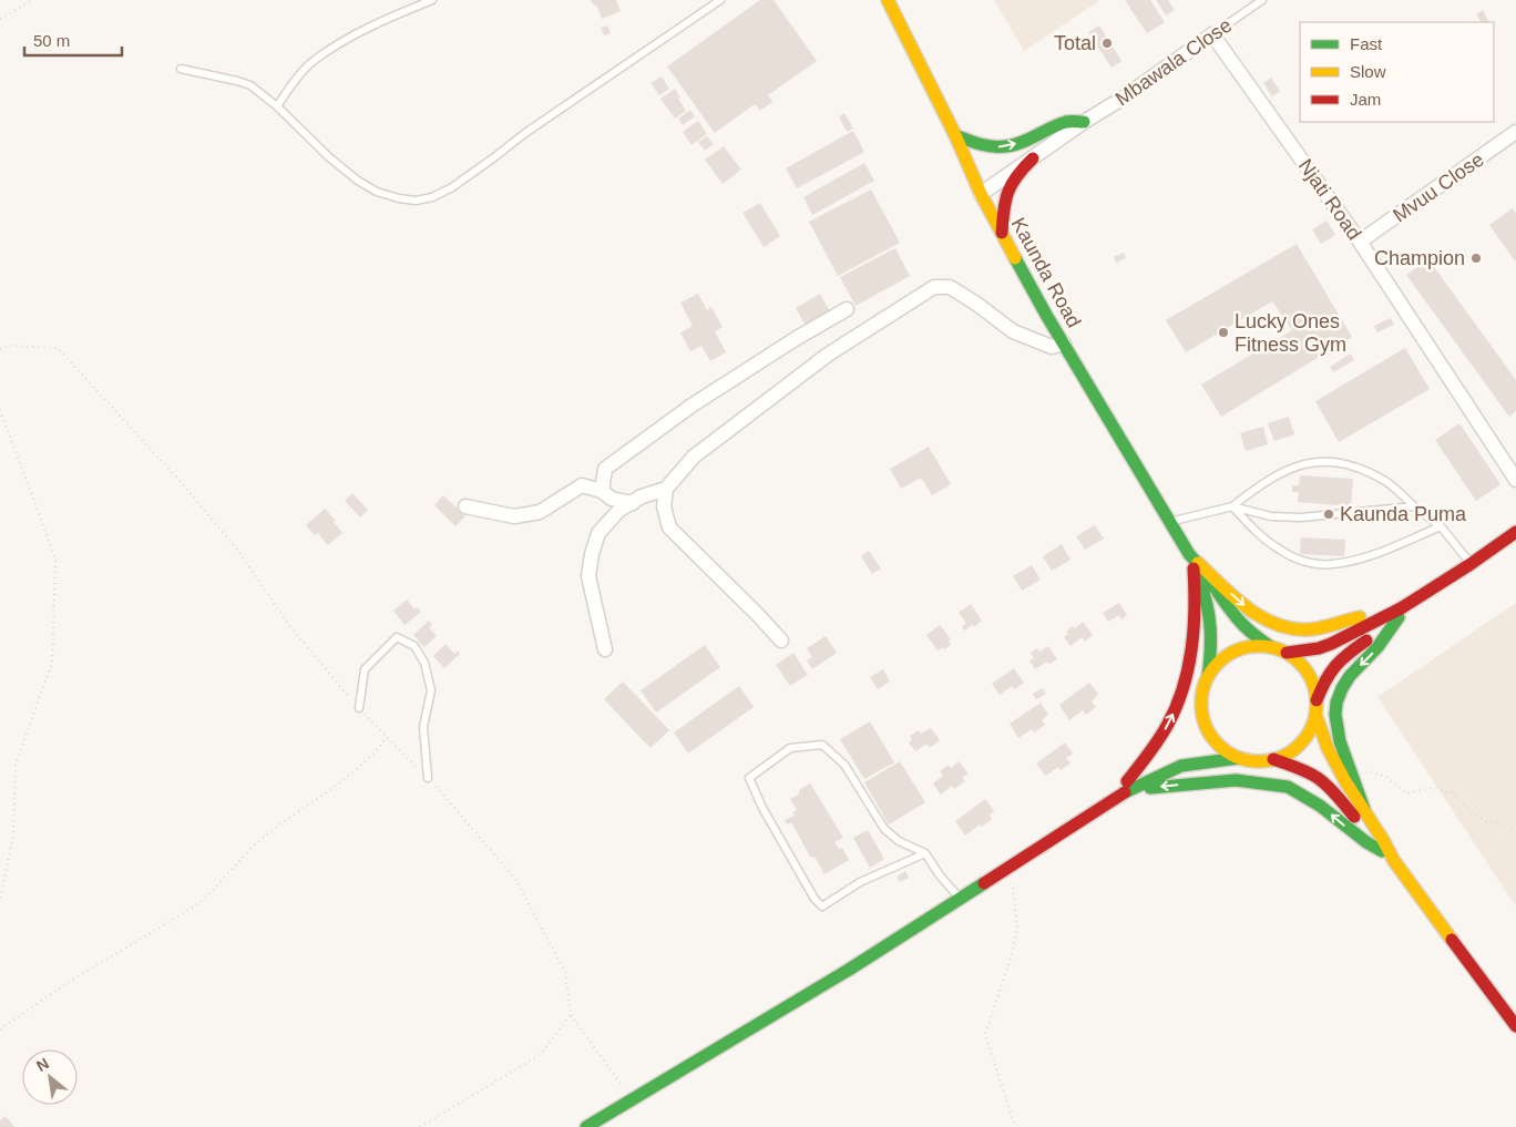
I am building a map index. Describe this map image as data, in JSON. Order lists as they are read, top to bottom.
{
  "streets": {
    "main road": ["Kaunda Road"],
    "street": ["Mbawala Close", "Mvuu Close", "Njati Road"]
  },
  "crossings": [
    ["Mbawala Close", "Njati Road"],
    ["Mbawala Close", "Kaunda Road"],
    ["Mvuu Close", "Njati Road"]
  ],
  "places": [
    "Total",
    "Champion",
    "Lucky Ones Fitness Gym",
    "Kaunda Puma"
  ],
  "legend": ["Fast", "Slow", "Jam"],
  "scale_bar": "50 m",
  "north": "top left"
}
